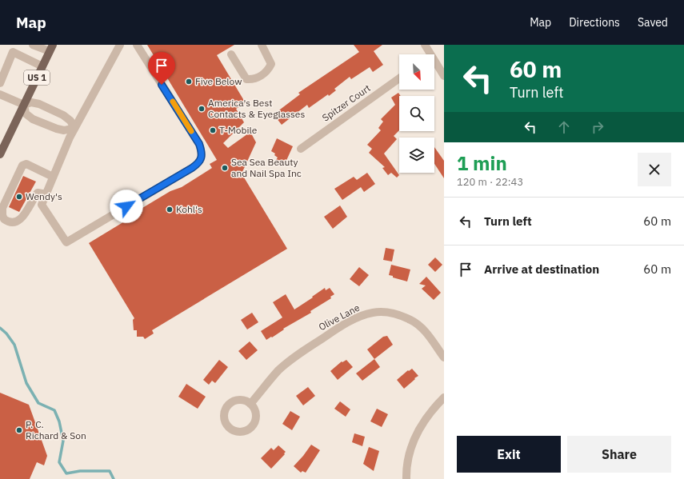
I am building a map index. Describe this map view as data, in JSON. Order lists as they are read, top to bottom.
{
  "streets": {
    "main road": ["US 1"],
    "street": ["Spitzer Court", "Olive Lane"]
  },
  "places": [
    "Five Below",
    "America's Best Contacts & Eyeglasses",
    "T-Mobile",
    "Sea Sea Beauty and Nail Spa Inc",
    "Wendy's",
    "Kohl's",
    "P. C. Richard & Son"
  ],
  "north": "bottom right",
  "page": {
    "header": "Map",
    "nav": ["Map", "Directions", "Saved"],
    "turn": ["60 m", "Turn left"],
    "heading": ["1 min", "120 m · 22:43"],
    "list": [
      {
        "name": "Turn left",
        "value": "60 m"
      },
      {
        "name": "Arrive at destination",
        "value": "60 m"
      }
    ],
    "buttons": ["Exit", "Share"]
  }
}
